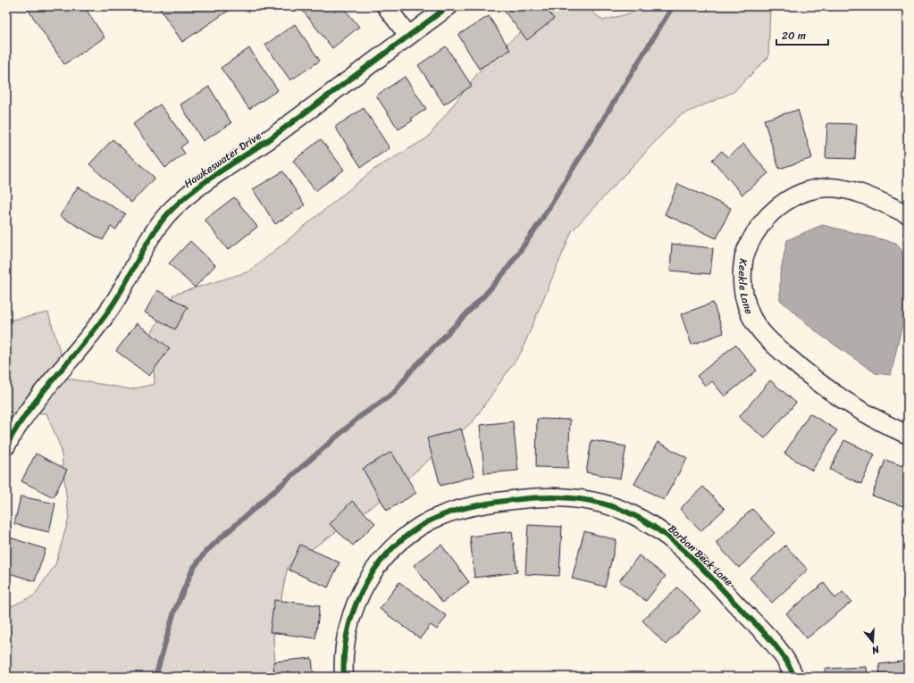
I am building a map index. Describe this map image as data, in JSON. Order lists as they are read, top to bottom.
{
  "streets": {
    "street": ["Hawkeswater Drive", "Keekle Lane", "Barbon Beck Lane"]
  },
  "scale_bar": "20 m",
  "north": "bottom"
}
